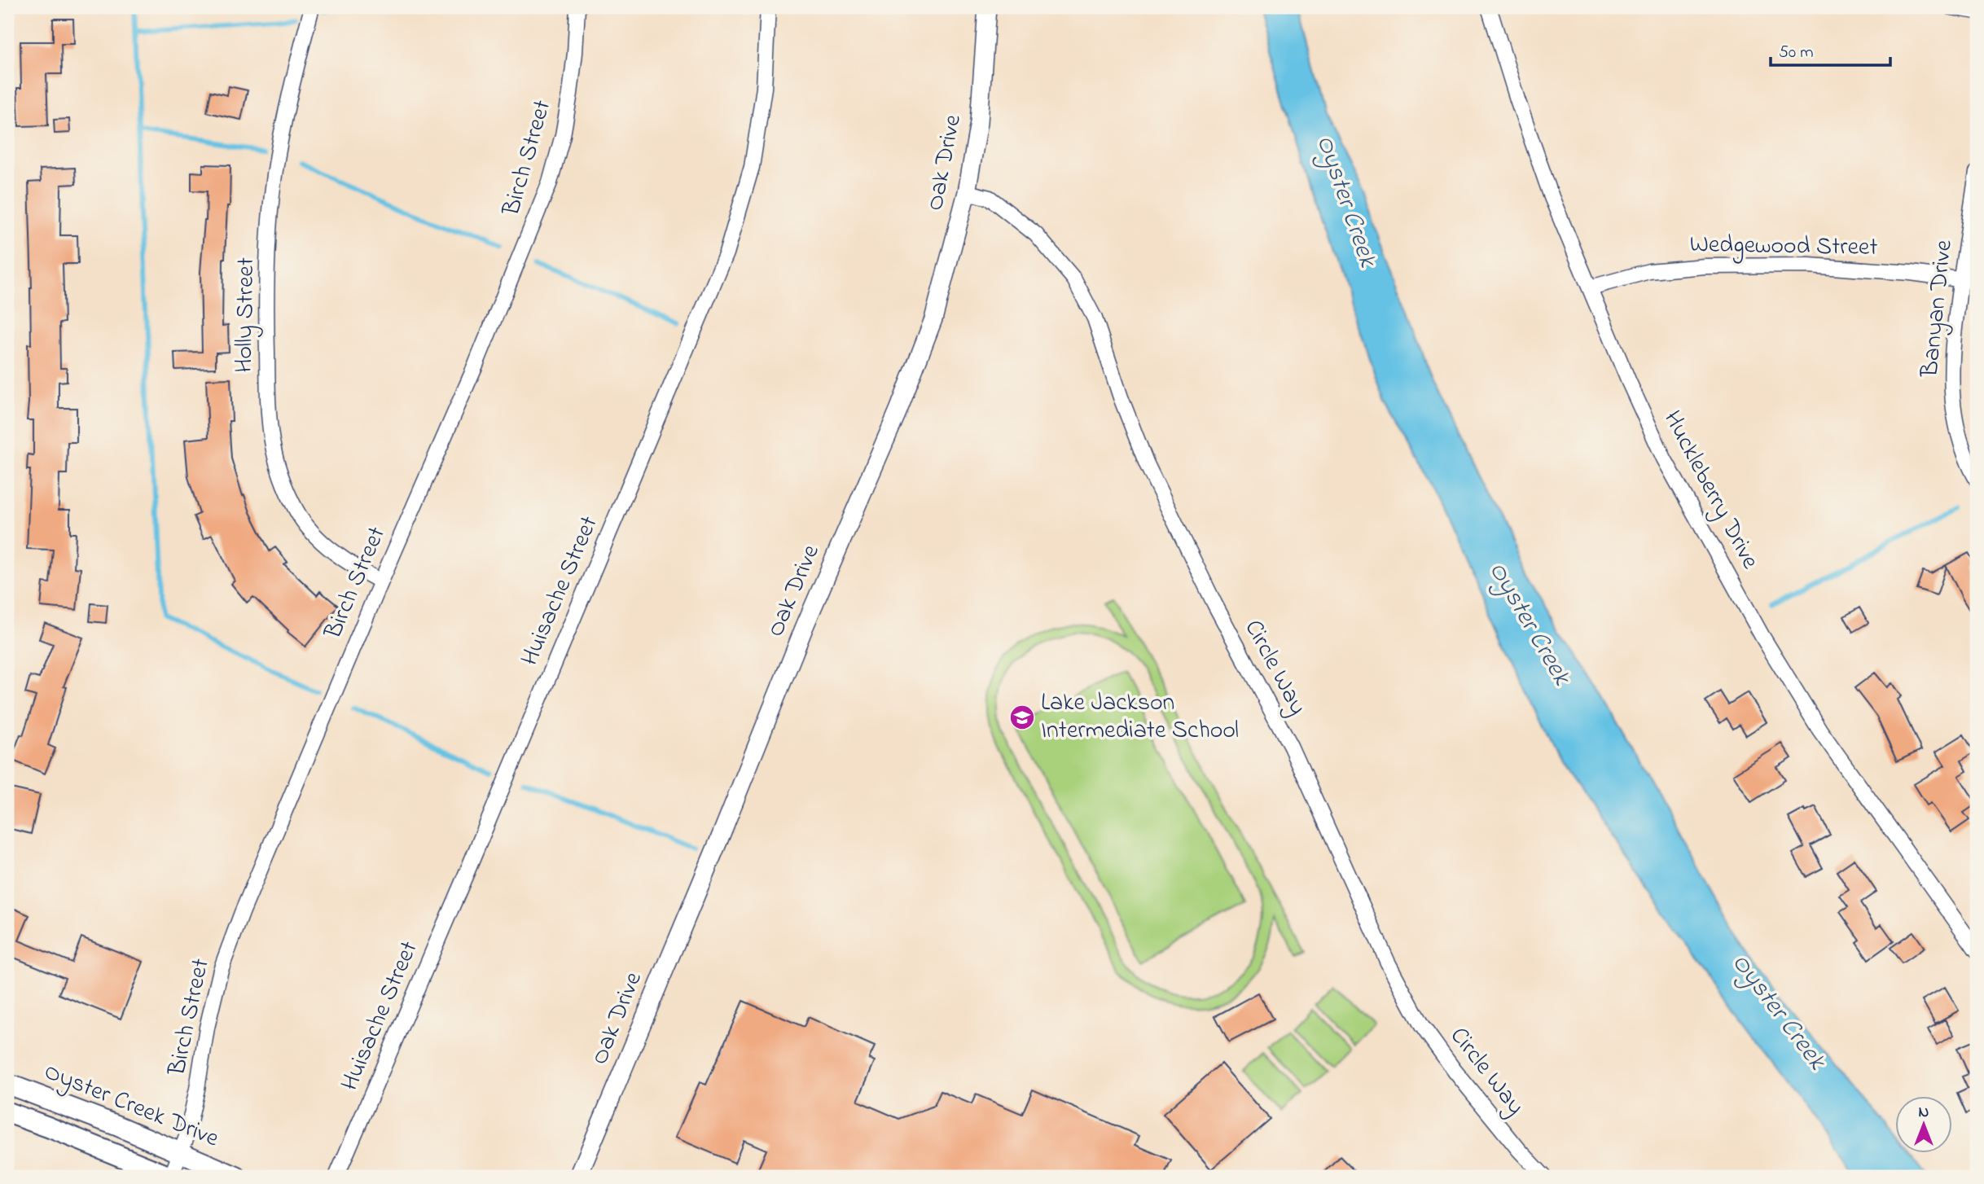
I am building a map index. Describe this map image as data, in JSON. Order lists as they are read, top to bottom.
{
  "streets": {
    "main road": ["Oyster Creek Drive"],
    "street": [
      "Birch Street",
      "Oak Drive",
      "Wedgewood Street",
      "Banyan Drive",
      "Holly Street",
      "Huckleberry Drive",
      "Huisache Street",
      "Circle Way"
    ]
  },
  "crossings": [
    ["Birch Street", "Holly Street"],
    ["Birch Street", "Oyster Creek Drive"],
    ["Oak Drive", "Circle Way"],
    ["Wedgewood Street", "Banyan Drive"],
    ["Wedgewood Street", "Huckleberry Drive"]
  ],
  "water": ["Oyster Creek"],
  "places": {
    "school or university": ["Lake Jackson Intermediate School"]
  },
  "scale_bar": "50 m",
  "north": "top"
}
